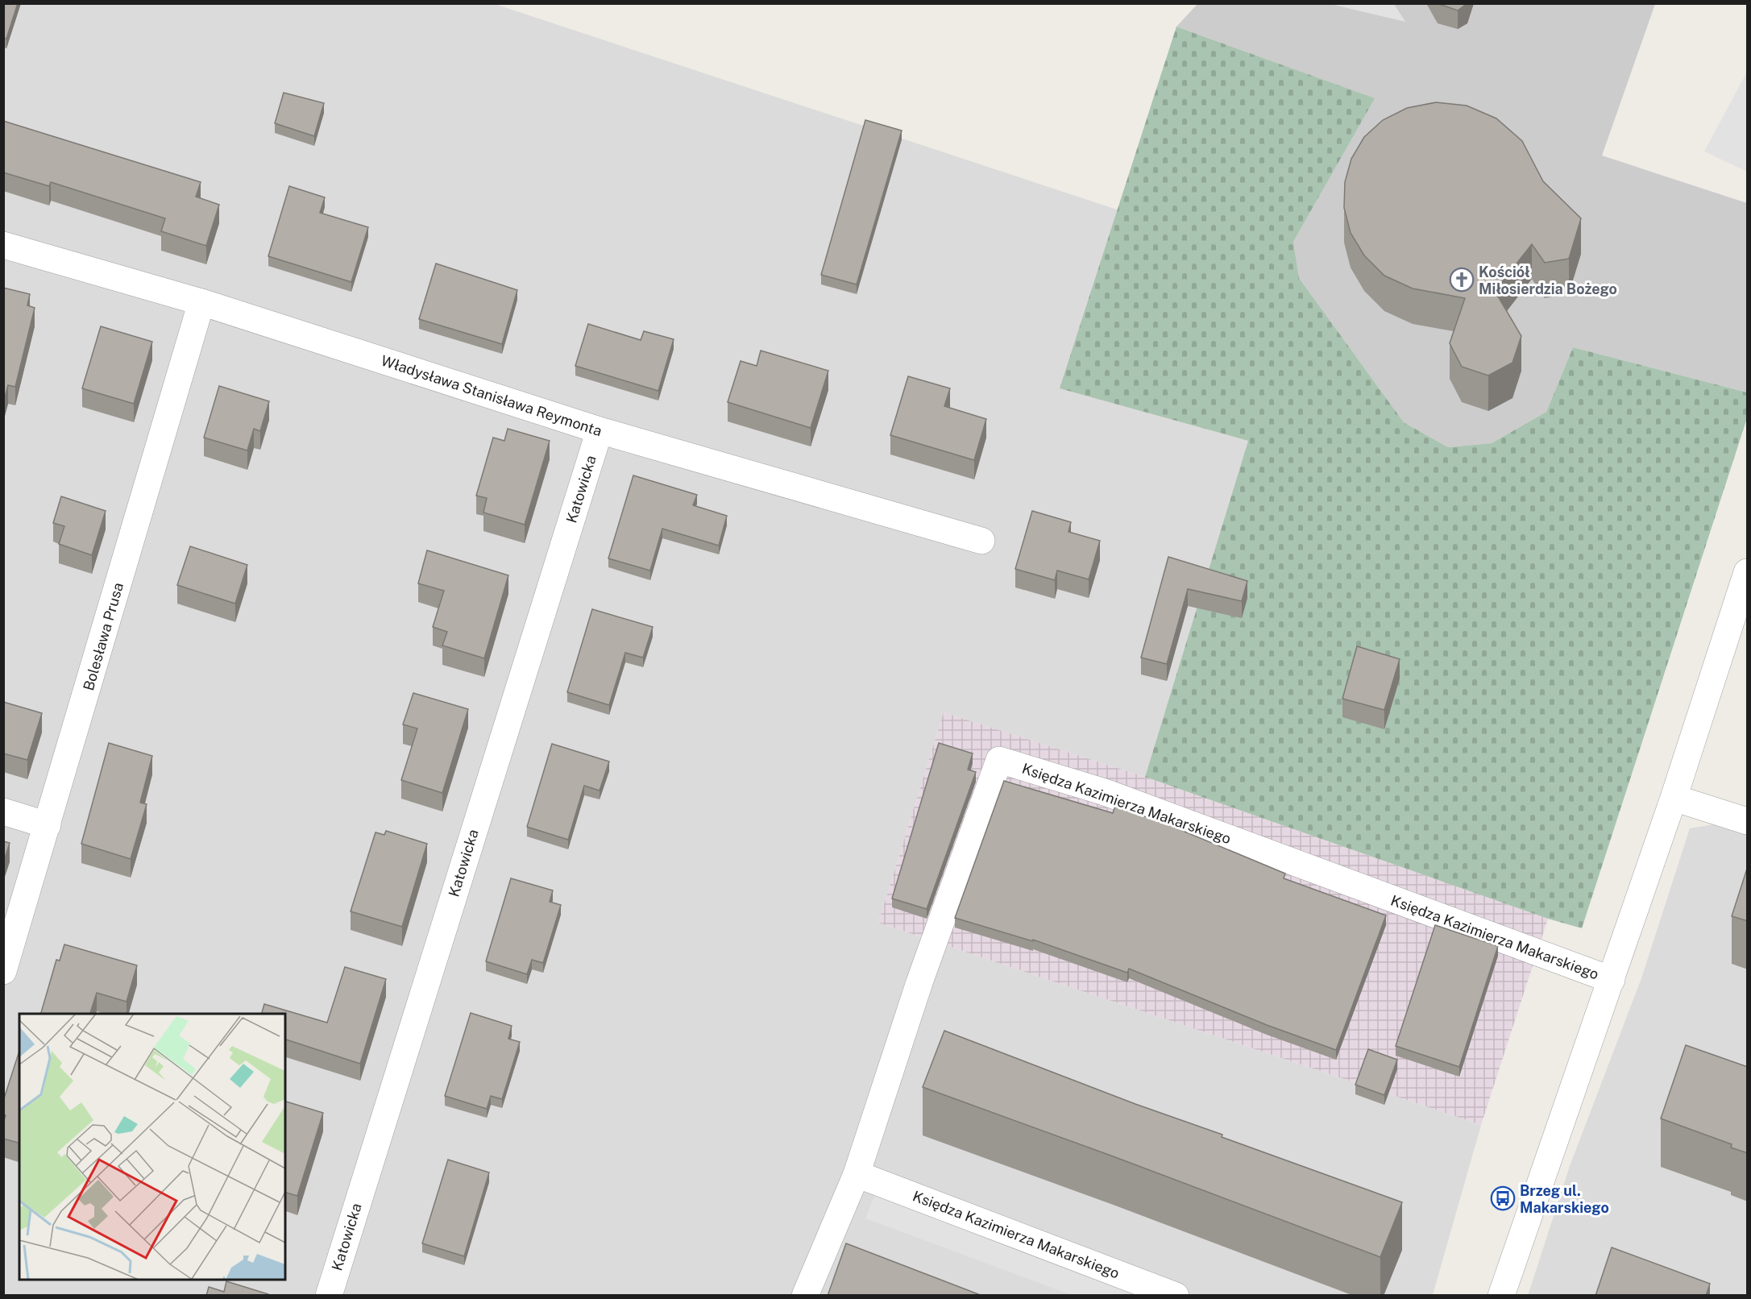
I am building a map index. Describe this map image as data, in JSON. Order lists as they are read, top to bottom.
{
  "streets": {
    "street": [
      "Władysława Stanisława Reymonta",
      "Katowicka",
      "Bolesława Prusa",
      "Księdza Kazimierza Makarskiego"
    ]
  },
  "crossings": [
    ["Władysława Stanisława Reymonta", "Katowicka"],
    ["Władysława Stanisława Reymonta", "Bolesława Prusa"]
  ],
  "places": {
    "church": ["Kościół Miłosierdzia Bożego"],
    "bus stop": ["Brzeg ul. Makarskiego"]
  }
}
